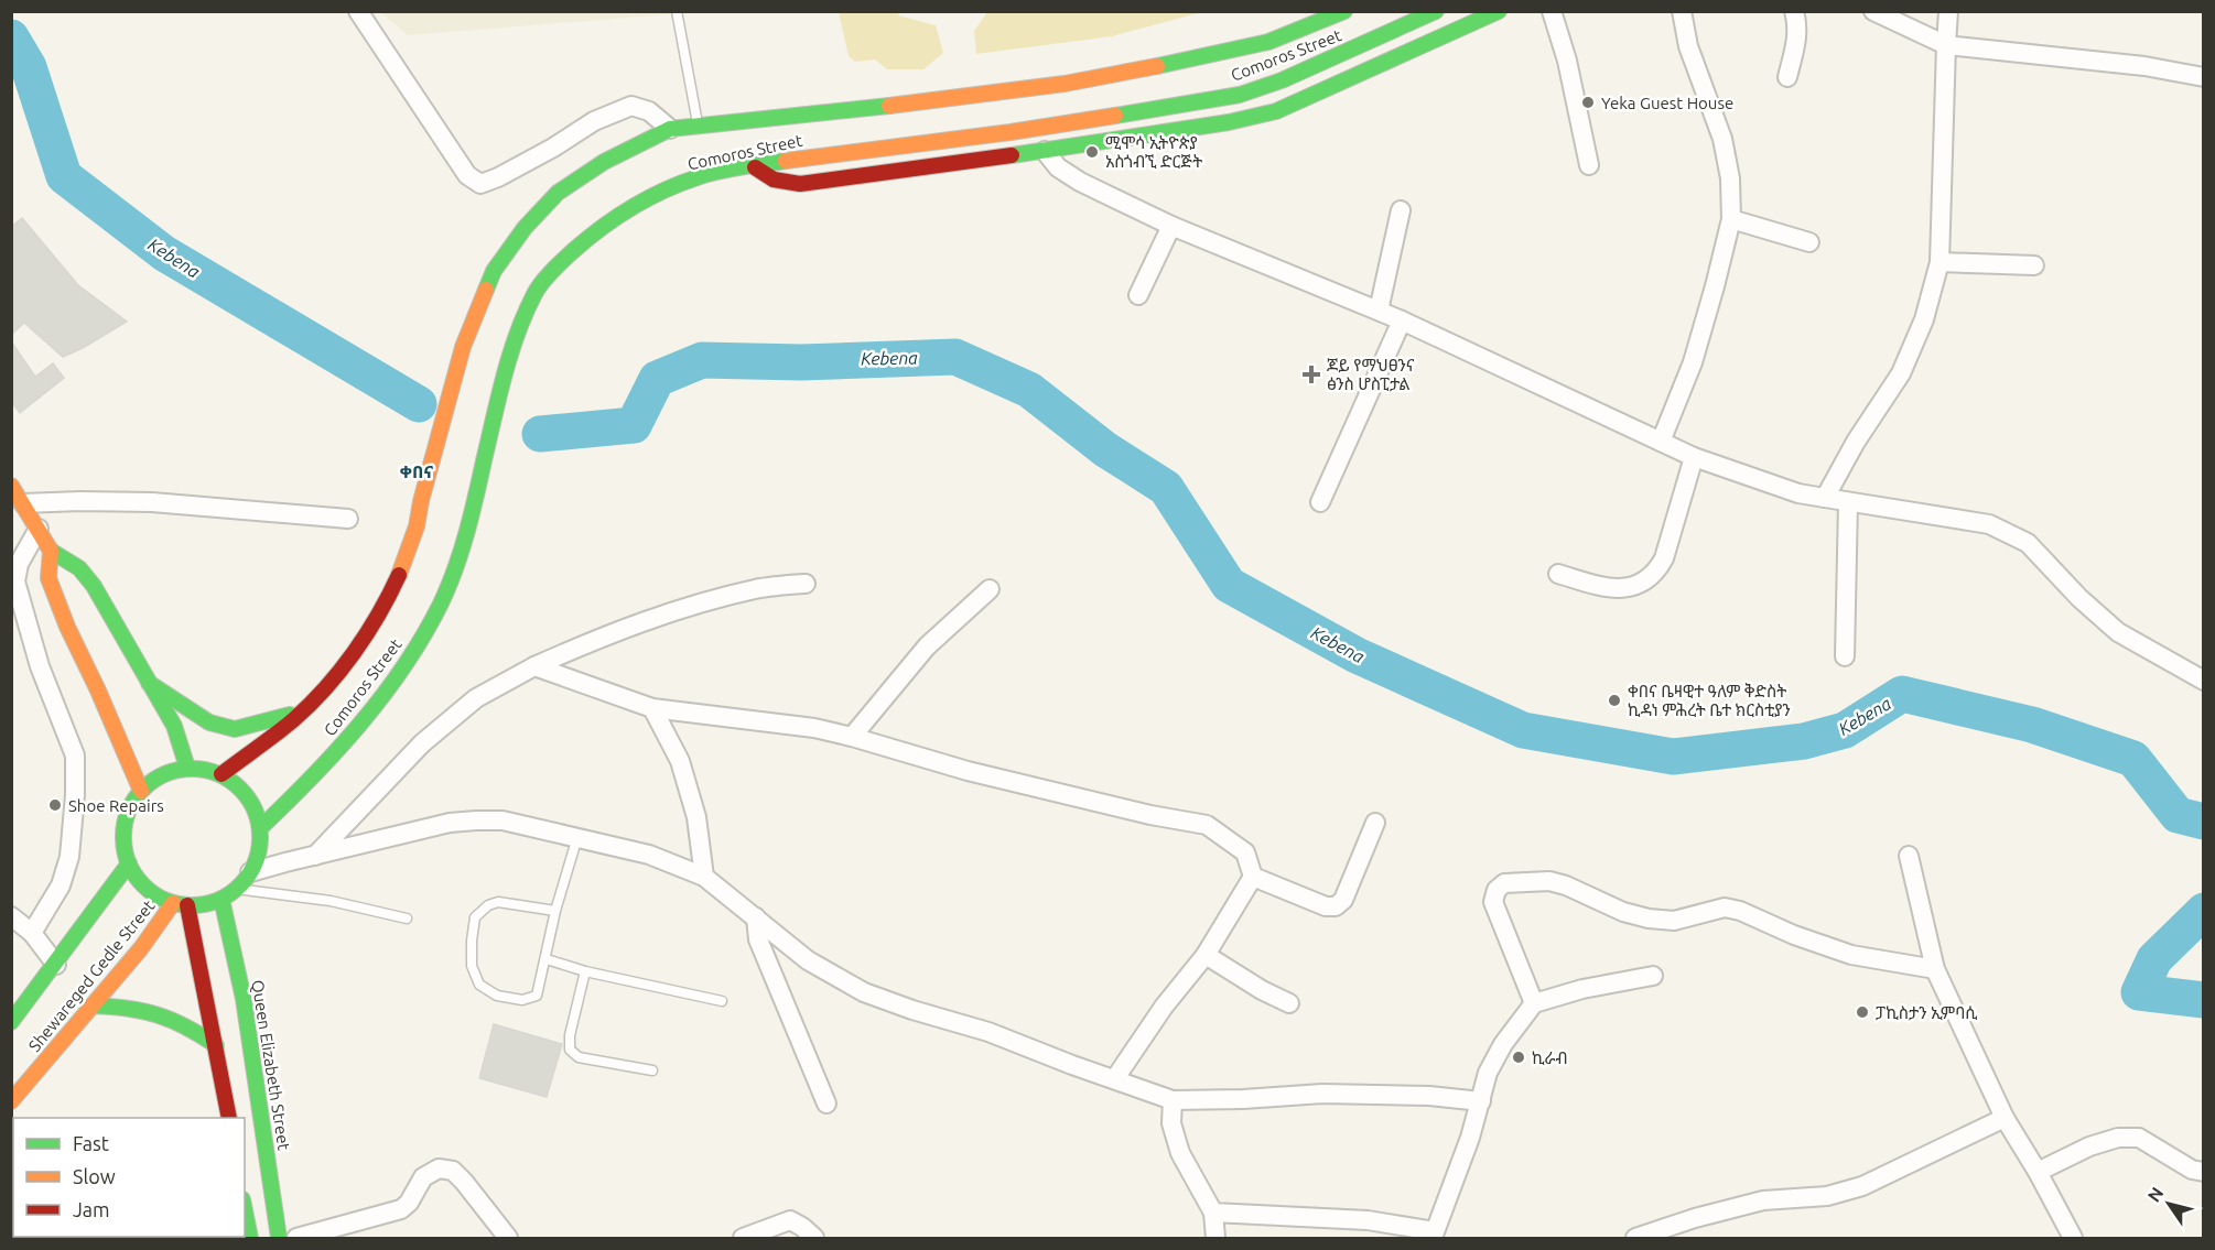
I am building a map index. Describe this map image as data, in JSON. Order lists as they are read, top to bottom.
{
  "streets": {
    "main road": ["Comoros Street", "Shewareged Gedle Street", "Queen Elizabeth Street"]
  },
  "crossings": [
    ["Comoros Street", "Shewareged Gedle Street"],
    ["Comoros Street", "Queen Elizabeth Street"],
    ["Shewareged Gedle Street", "Queen Elizabeth Street"]
  ],
  "districts": ["ቀበና"],
  "water": ["Kebena"],
  "places": {
    "other": [
      "Yeka Guest House",
      "ሚሞሳ ኢትዮጵያ አስጎብኚ ድርጅት",
      "ቀበና ቤዛዊተ ዓለም ቅድስት ኪዳነ ምሕረት ቤተ ክርስቲያን",
      "Shoe Repairs",
      "ፓኪስታን ኢምባሲ",
      "ኪራብ"
    ],
    "health": ["ጆይ የማህፀንና ፅንስ ሆስፒታል"]
  },
  "legend": ["Fast", "Slow", "Jam"],
  "north": "top left"
}
